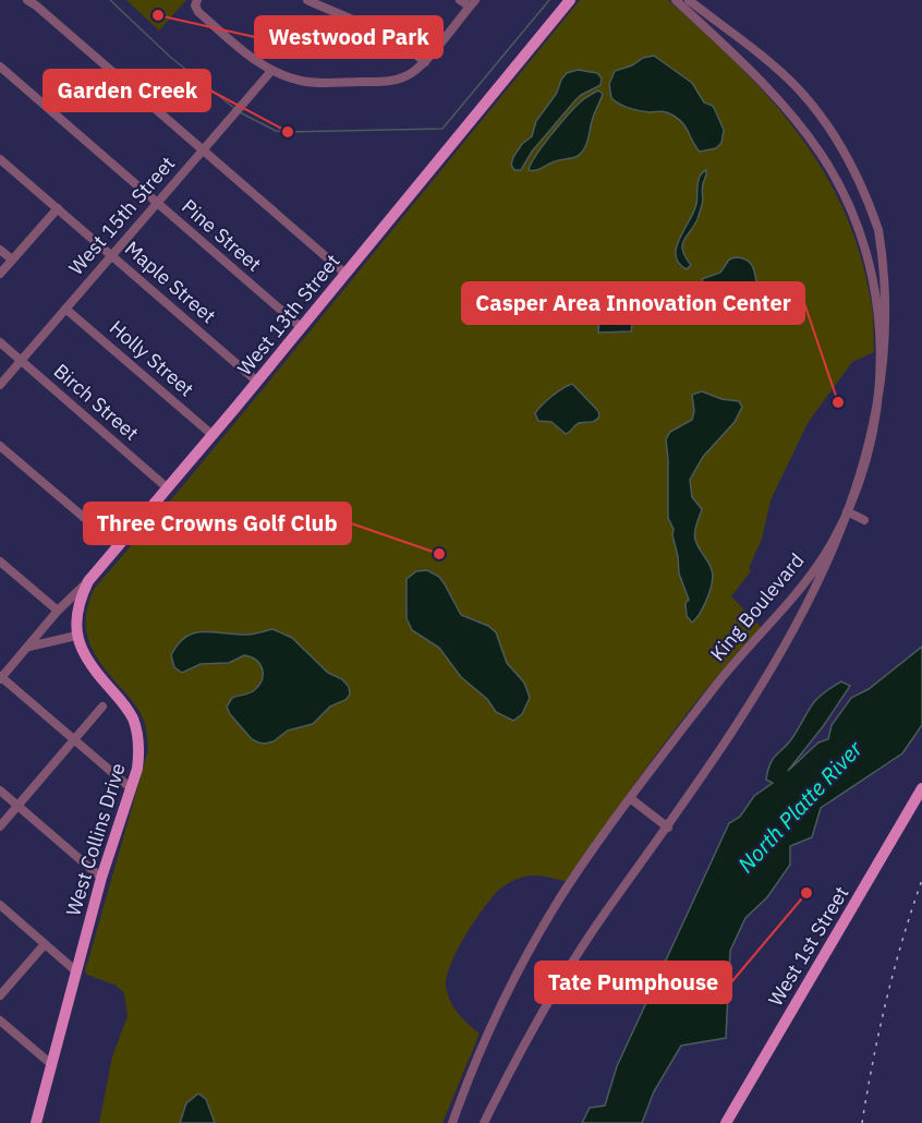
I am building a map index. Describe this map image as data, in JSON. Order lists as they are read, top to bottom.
{
  "streets": {
    "main road": ["West 13th Street", "West Collins Drive", "West 1st Street"],
    "street": [
      "West 15th Street",
      "Pine Street",
      "Maple Street",
      "Holly Street",
      "Birch Street",
      "King Boulevard"
    ]
  },
  "crossings": [
    ["West 15th Street", "Pine Street"],
    ["West 15th Street", "Maple Street"],
    ["West 15th Street", "Holly Street"],
    ["West 15th Street", "Birch Street"],
    ["Pine Street", "West 13th Street"],
    ["Maple Street", "West 13th Street"],
    ["West 13th Street", "Holly Street"],
    ["West 13th Street", "Birch Street"]
  ],
  "water": ["North Platte River"],
  "places": [
    "Westwood Park",
    "Garden Creek",
    "Casper Area Innovation Center",
    "Three Crowns Golf Club",
    "Tate Pumphouse"
  ]
}
